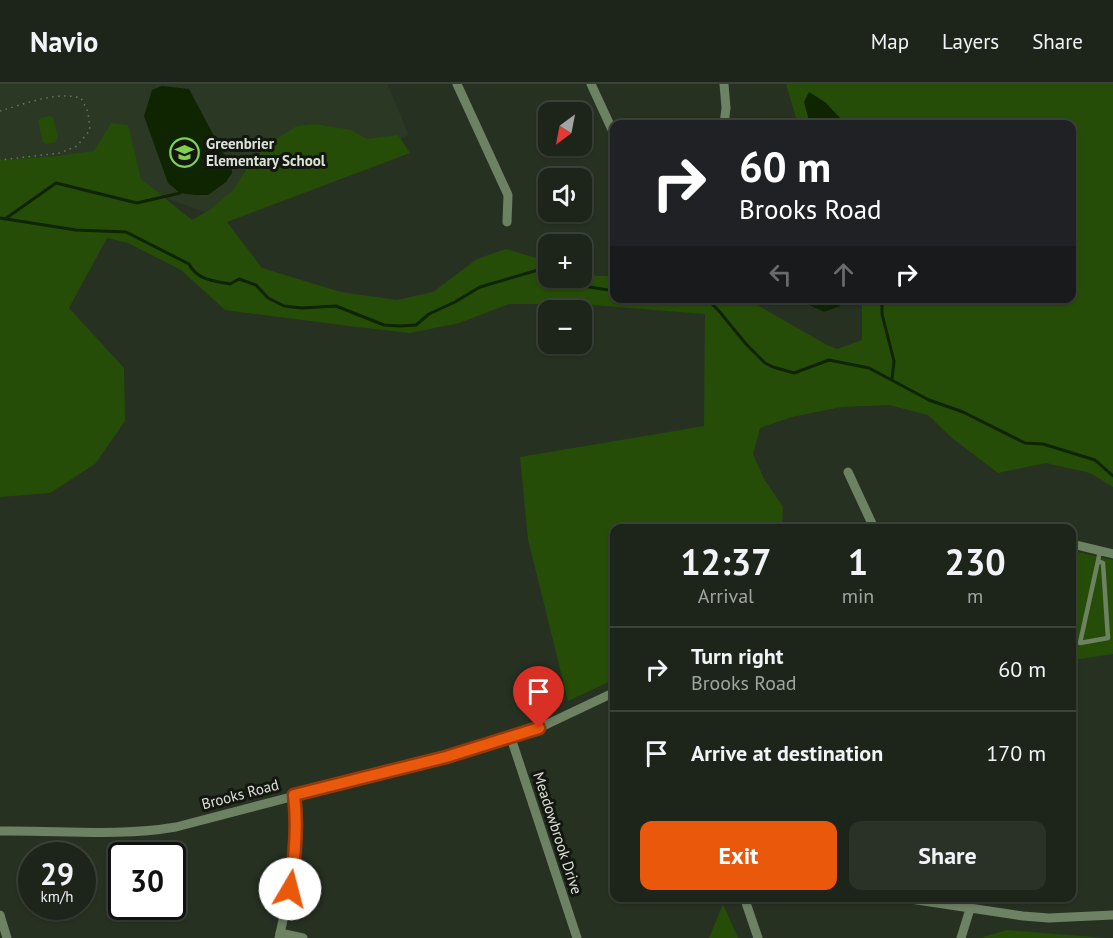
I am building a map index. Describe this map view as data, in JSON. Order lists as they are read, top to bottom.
{
  "streets": {
    "street": ["Brooks Road", "Meadowbrook Drive"]
  },
  "crossings": [
    ["Brooks Road", "Meadowbrook Drive"]
  ],
  "places": {
    "school or university": ["Greenbrier Elementary School"]
  },
  "north": "bottom left",
  "page": {
    "header": "Navio",
    "nav": ["Map", "Layers", "Share"],
    "map_buttons": ["+", "−"],
    "turn": ["60 m", "Brooks Road"],
    "eta": [
      "12:37",
      "Arrival",
      "1",
      "min",
      "230",
      "m"
    ],
    "list": [
      {
        "name": "Turn right",
        "note": "Brooks Road",
        "value": "60 m"
      },
      {
        "name": "Arrive at destination",
        "value": "170 m"
      }
    ],
    "buttons": ["Exit", "Share"],
    "speed": "29 km/h",
    "limit": "30"
  }
}
